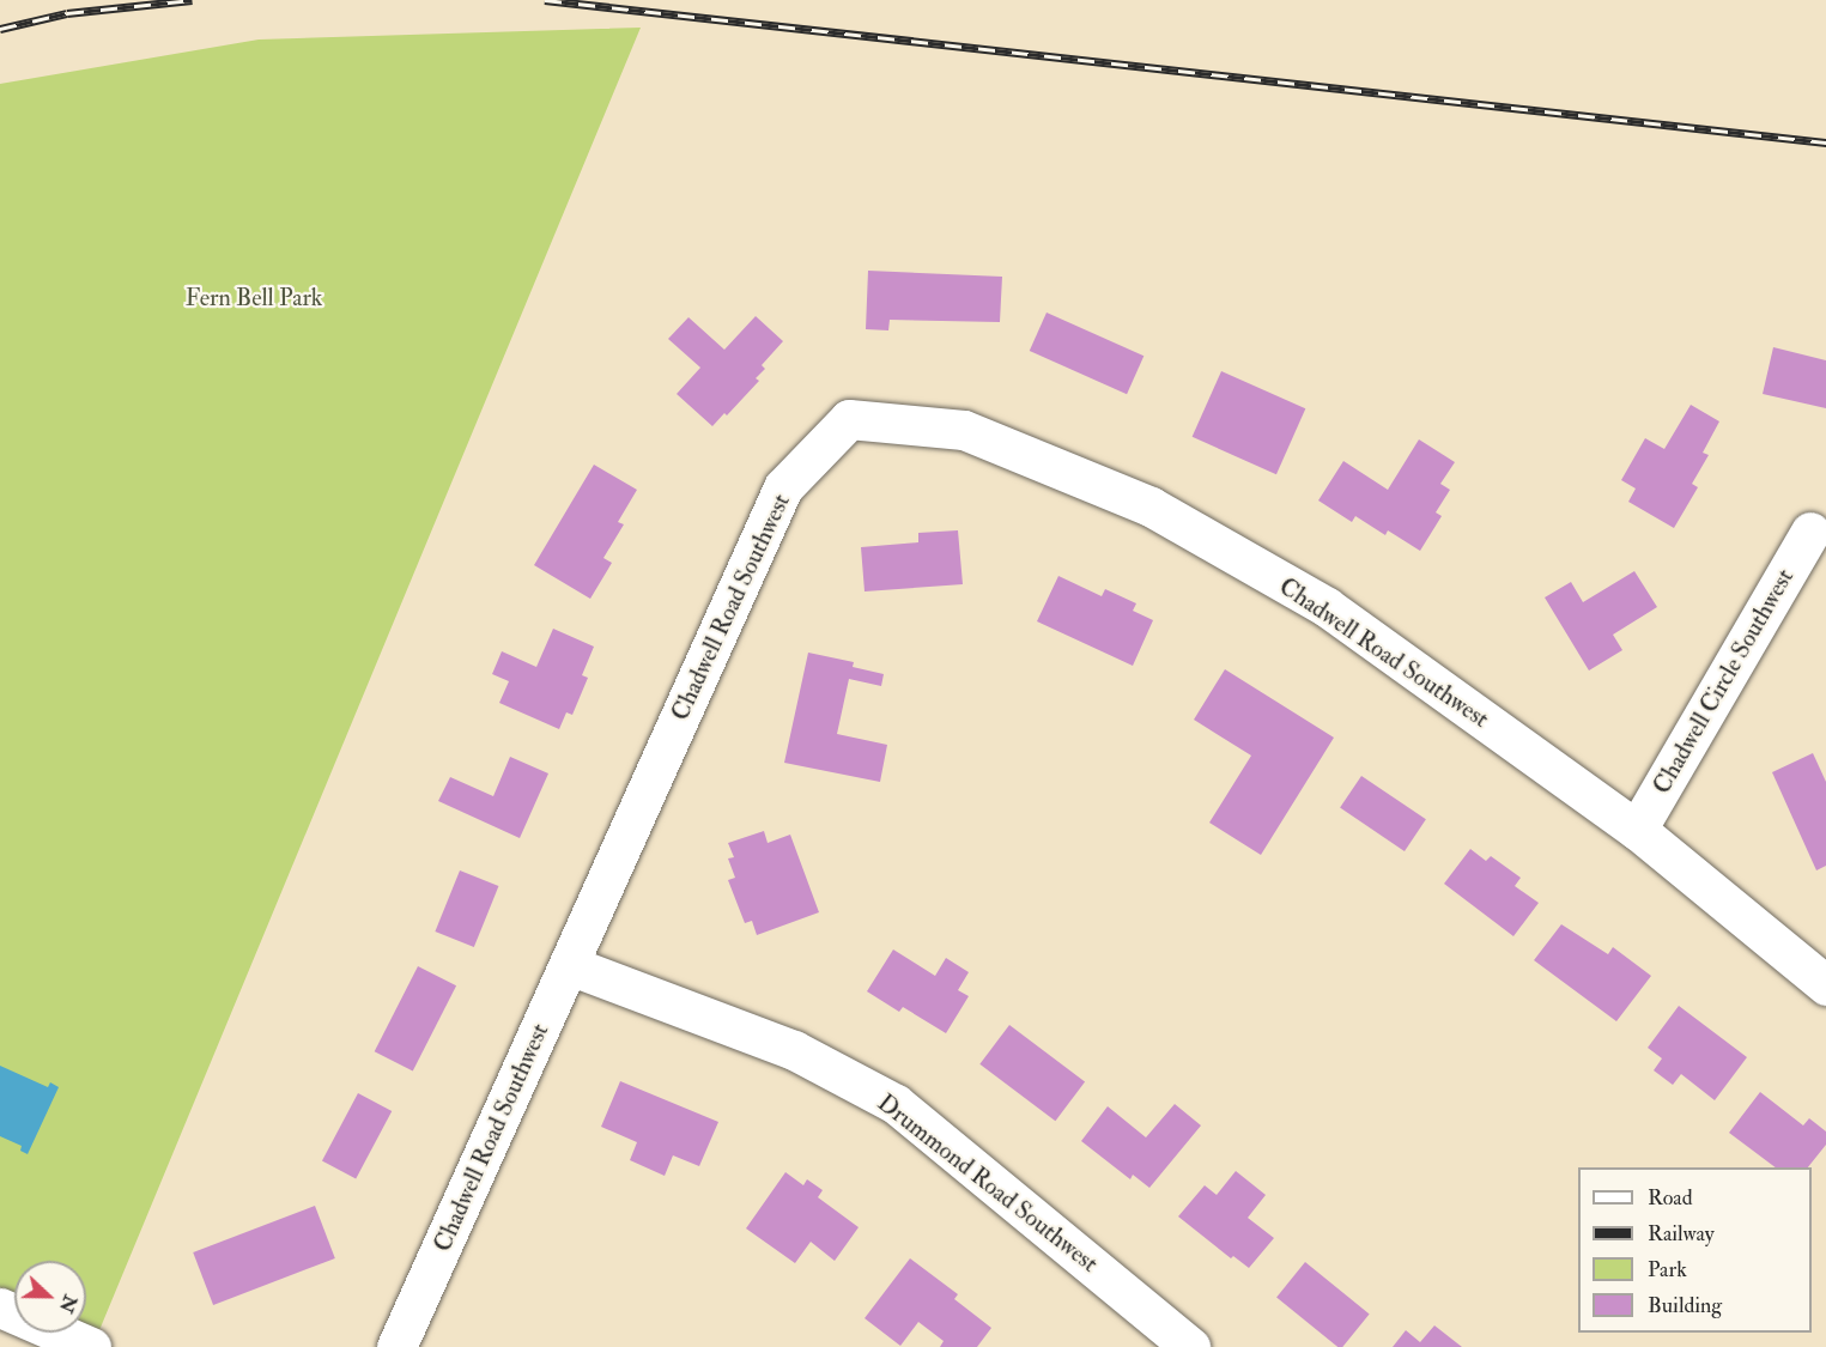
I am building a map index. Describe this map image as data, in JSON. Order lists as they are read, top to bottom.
{
  "streets": {
    "street": ["Chadwell Road Southwest", "Chadwell Circle Southwest", "Drummond Road Southwest"]
  },
  "crossings": [
    ["Chadwell Road Southwest", "Chadwell Circle Southwest"],
    ["Chadwell Road Southwest", "Drummond Road Southwest"]
  ],
  "parks": ["Fern Bell Park"],
  "legend": [
    "Road",
    "Railway",
    "Park",
    "Building"
  ],
  "north": "right"
}
